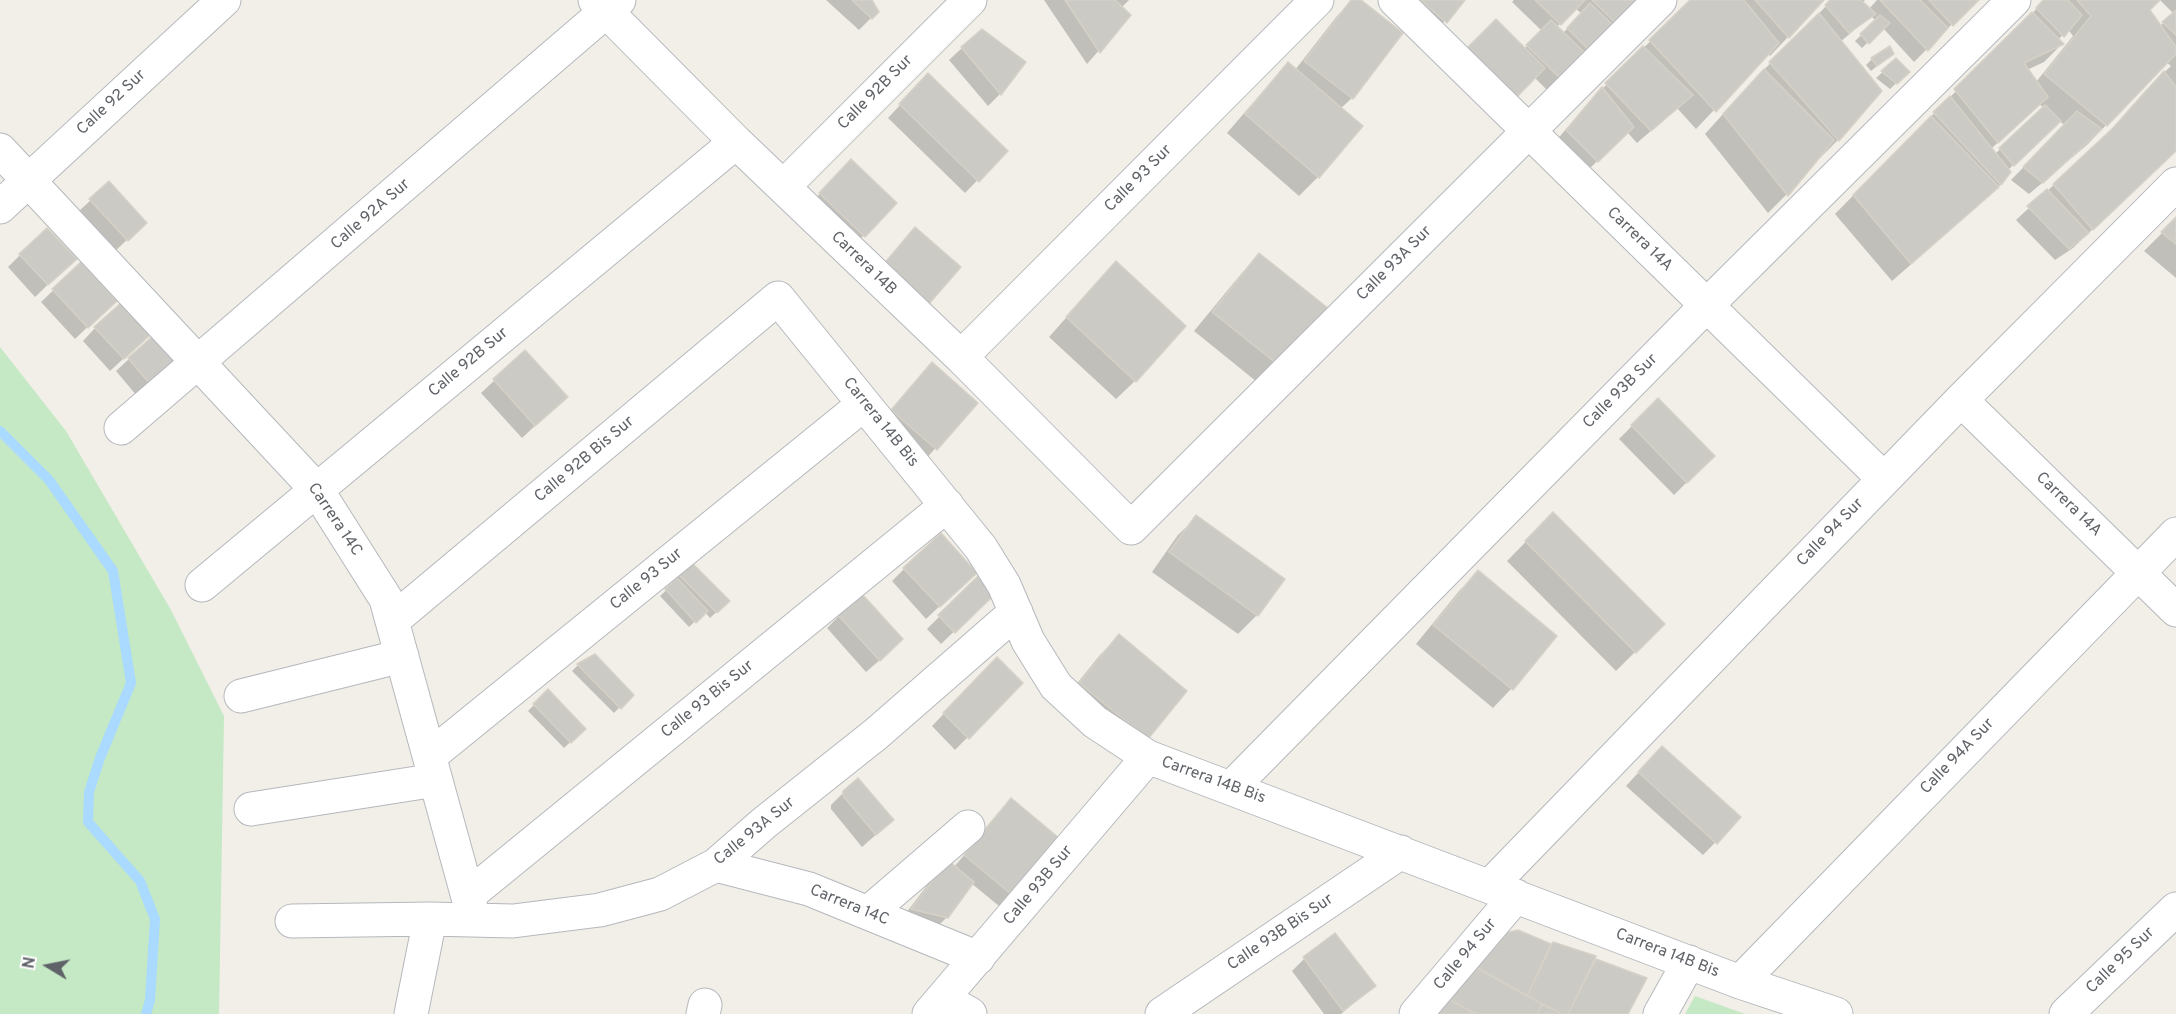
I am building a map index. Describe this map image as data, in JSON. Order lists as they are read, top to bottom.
{
  "streets": {
    "street": [
      "Calle 92B Sur",
      "Calle 92 Sur",
      "Calle 93 Sur",
      "Calle 92A Sur",
      "Carrera 14A",
      "Carrera 14B",
      "Calle 93A Sur",
      "Calle 93B Sur",
      "Carrera 14B Bis",
      "Calle 92B Bis Sur",
      "Carrera 14C",
      "Calle 94 Sur",
      "Calle 93 Bis Sur",
      "Calle 94A Sur",
      "Calle 93B Bis Sur",
      "Calle 95 Sur"
    ]
  },
  "crossings": [
    ["Calle 92B Sur", "Carrera 14B"],
    ["Calle 92B Sur", "Carrera 14C"],
    ["Calle 92 Sur", "Carrera 14C"],
    ["Calle 93 Sur", "Carrera 14B"],
    ["Calle 93 Sur", "Carrera 14B Bis"],
    ["Calle 93 Sur", "Carrera 14C"],
    ["Calle 92A Sur", "Carrera 14B"],
    ["Calle 92A Sur", "Carrera 14C"],
    ["Carrera 14A", "Calle 93A Sur"],
    ["Carrera 14A", "Calle 93B Sur"],
    ["Carrera 14A", "Calle 94 Sur"],
    ["Carrera 14A", "Calle 94A Sur"],
    ["Carrera 14B", "Calle 93A Sur"],
    ["Calle 93A Sur", "Carrera 14B Bis"],
    ["Calle 93A Sur", "Carrera 14C"],
    ["Calle 93A Sur", "Calle 93 Bis Sur"],
    ["Calle 93B Sur", "Carrera 14B Bis"],
    ["Calle 93B Sur", "Carrera 14C"],
    ["Carrera 14B Bis", "Calle 92B Bis Sur"],
    ["Carrera 14B Bis", "Calle 94 Sur"],
    ["Carrera 14B Bis", "Calle 93 Bis Sur"],
    ["Carrera 14B Bis", "Calle 94A Sur"],
    ["Carrera 14B Bis", "Calle 93B Bis Sur"],
    ["Calle 92B Bis Sur", "Carrera 14C"],
    ["Carrera 14C", "Calle 93 Bis Sur"]
  ],
  "north": "left"
}
